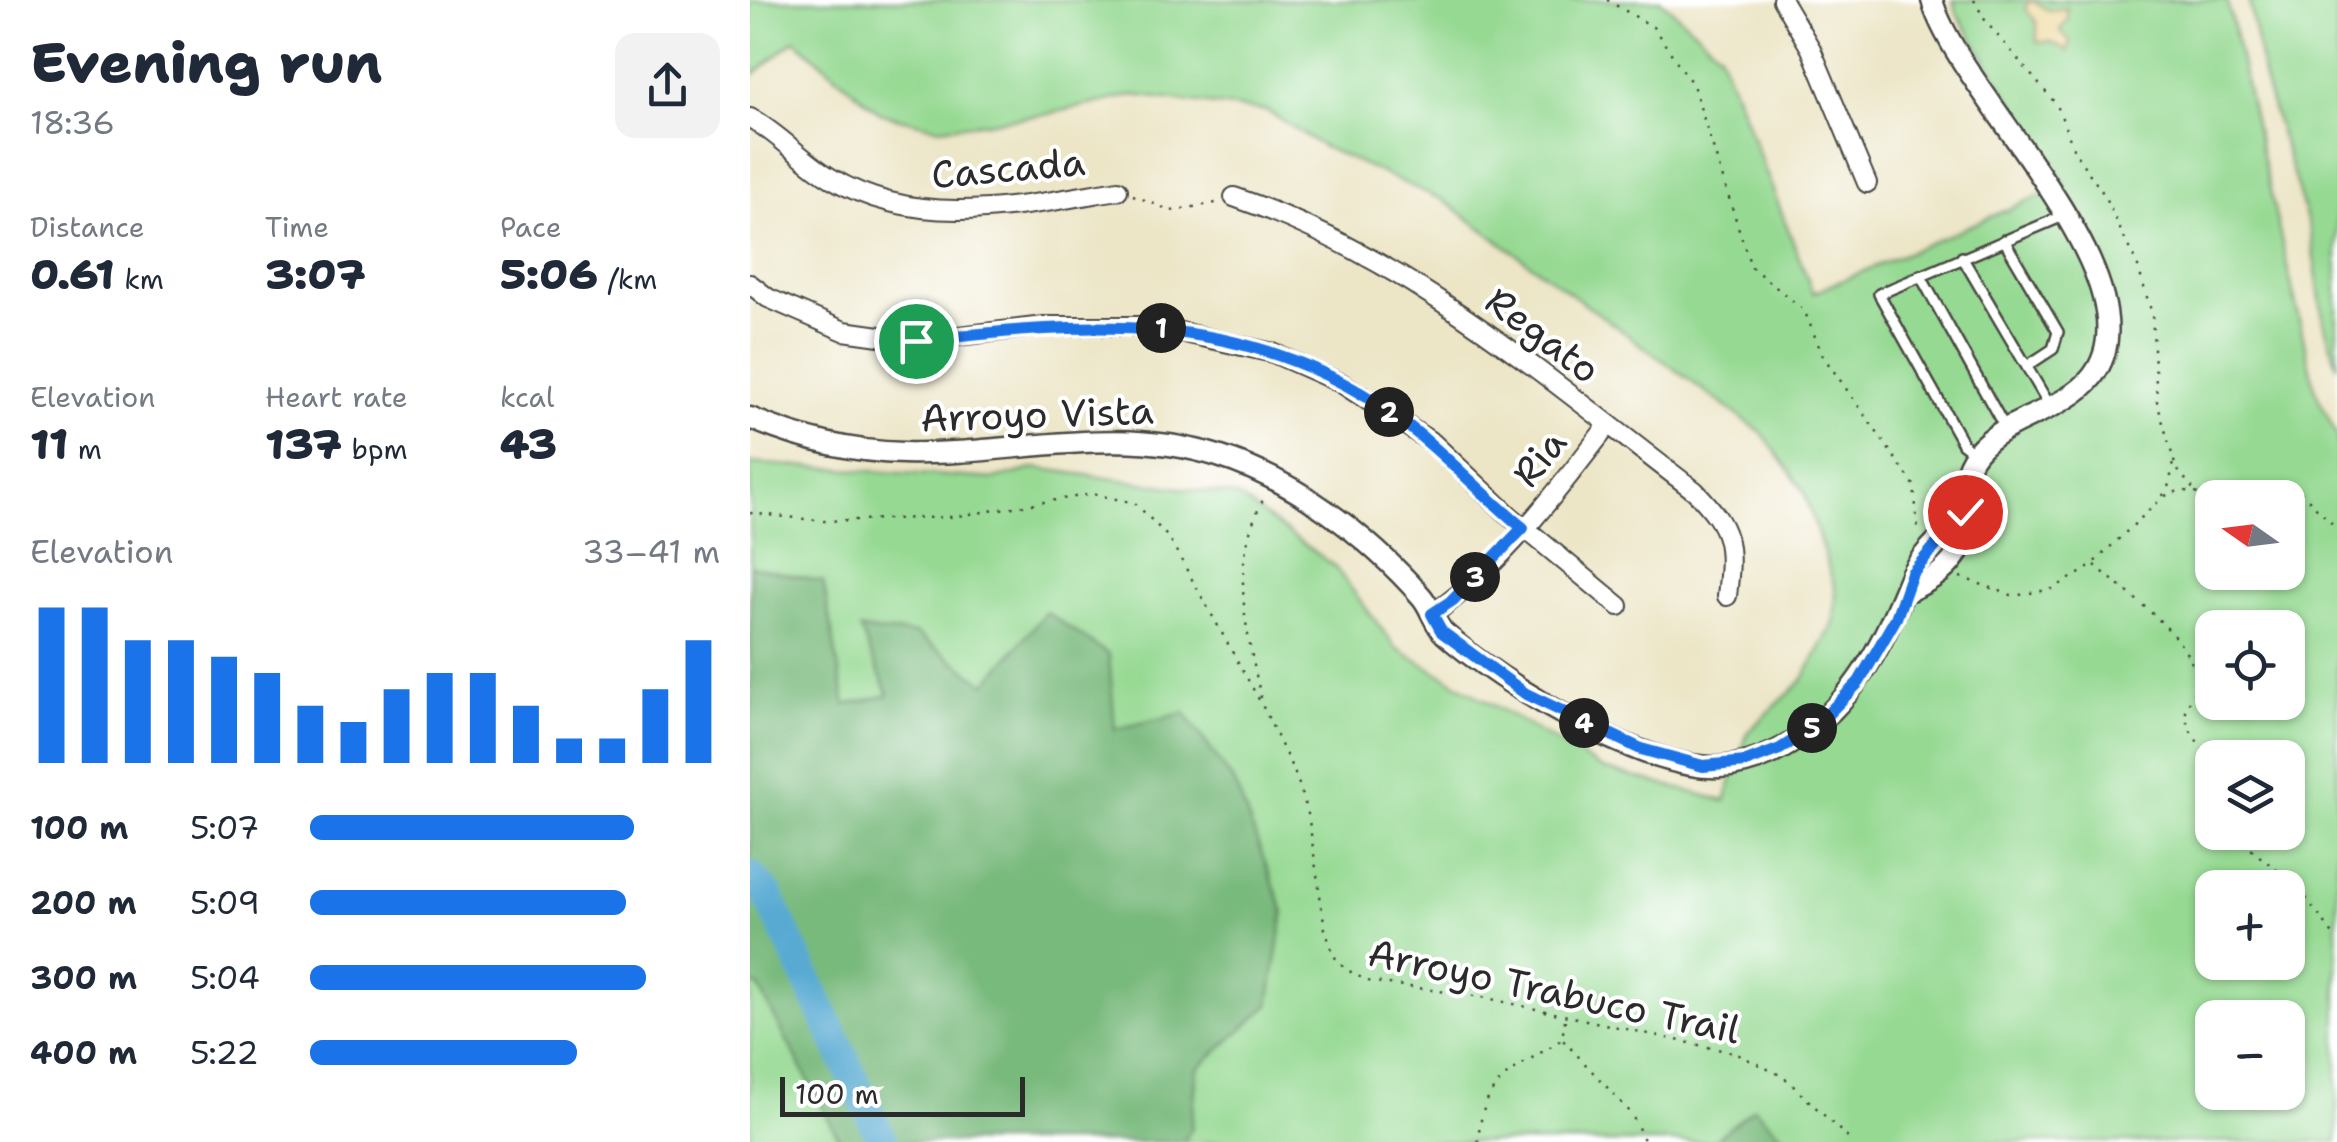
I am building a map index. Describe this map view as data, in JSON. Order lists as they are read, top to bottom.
{
  "streets": {
    "street": [
      "Cascada",
      "Regato",
      "Arroyo Vista",
      "Ria"
    ],
    "path": ["Arroyo Trabuco Trail"]
  },
  "crossings": [
    ["Regato", "Ria"],
    ["Arroyo Vista", "Ria"]
  ],
  "scale_bar": "100 m",
  "north": "left",
  "page": {
    "heading": ["Evening run", "18:36"],
    "stats": [
      ["Distance", "0.61 km"],
      ["Time", "3:07"],
      ["Pace", "5:06 /km"],
      ["Elevation", "11 m"],
      ["Heart rate", "137 bpm"],
      ["kcal", "43"]
    ],
    "pins": [
      "1",
      "2",
      "3",
      "4",
      "5"
    ],
    "map_buttons": ["+", "−"],
    "chart": ["Elevation", "33–41 m"],
    "list": [
      {
        "name": "100 m",
        "note": "5:07"
      },
      {
        "name": "200 m",
        "note": "5:09"
      },
      {
        "name": "300 m",
        "note": "5:04"
      },
      {
        "name": "400 m",
        "note": "5:22"
      }
    ],
    "scale": "100 m"
  }
}
